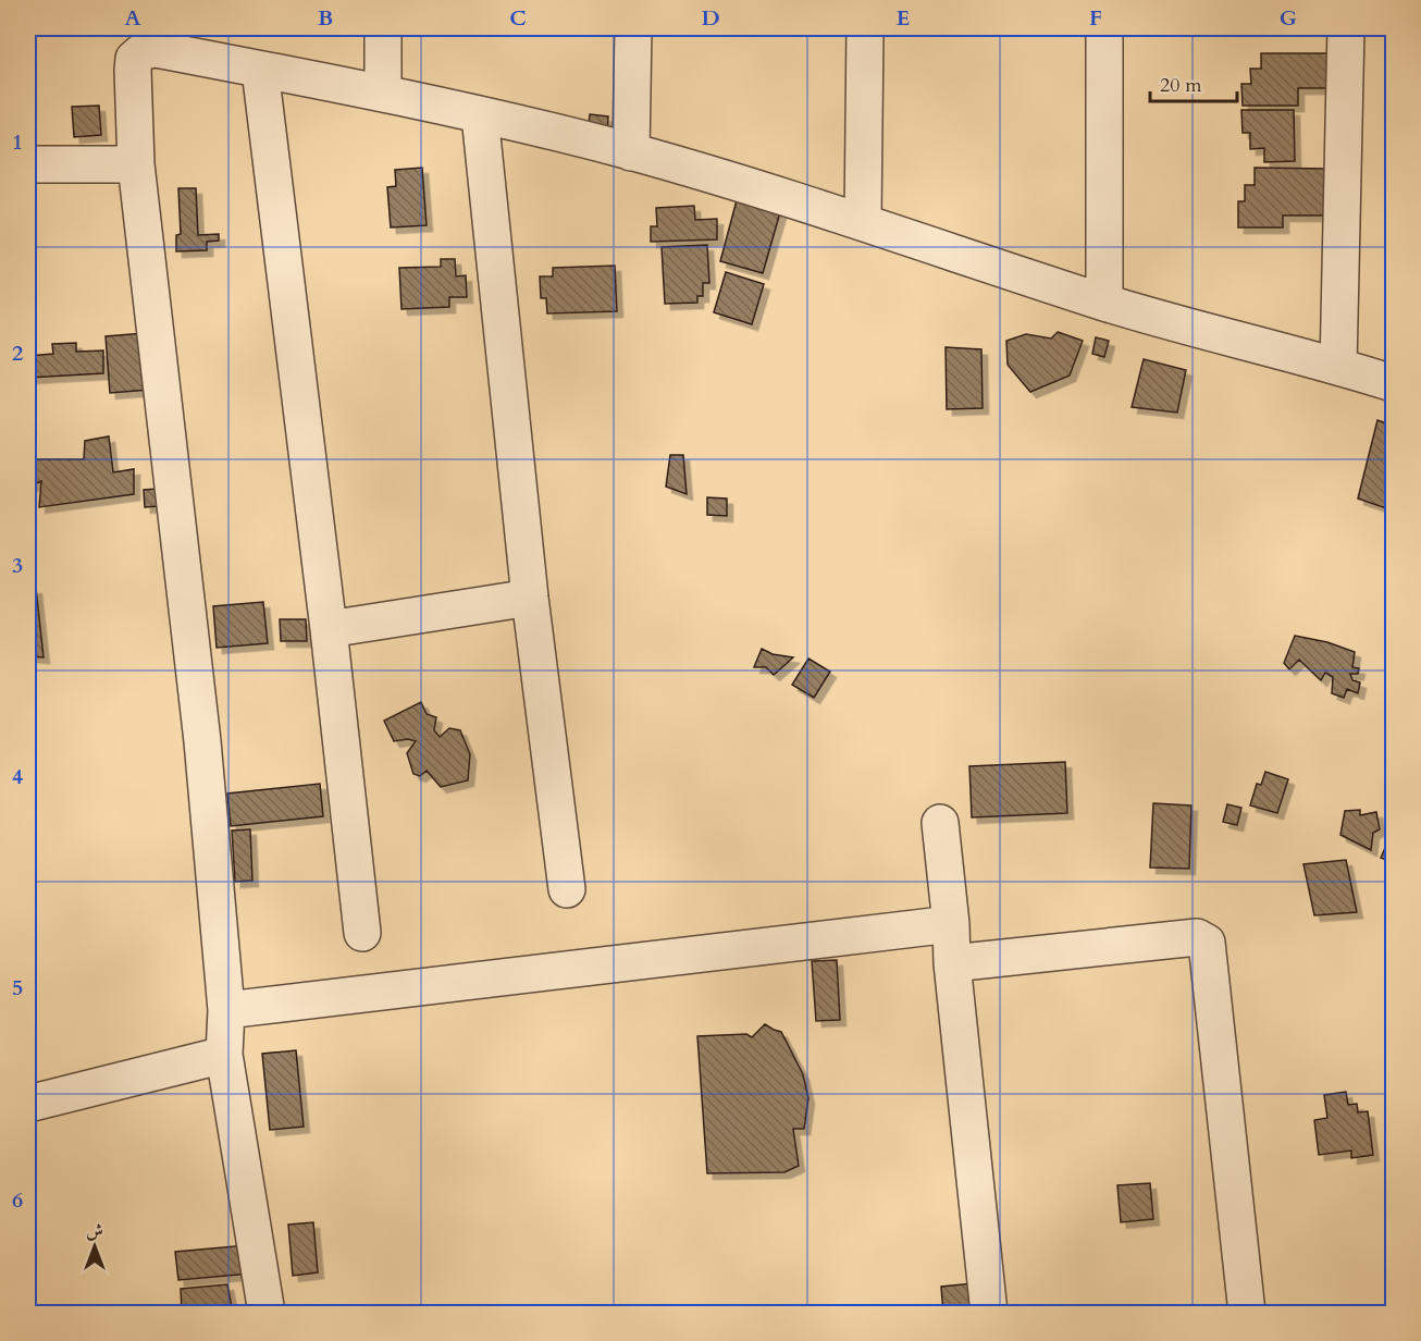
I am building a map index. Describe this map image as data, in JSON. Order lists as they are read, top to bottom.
{
  "scale_bar": "20 m",
  "north": "top",
  "grid": {
    "columns": [
      "A",
      "B",
      "C",
      "D",
      "E",
      "F",
      "G"
    ],
    "rows": [
      "1",
      "2",
      "3",
      "4",
      "5",
      "6"
    ]
  }
}
